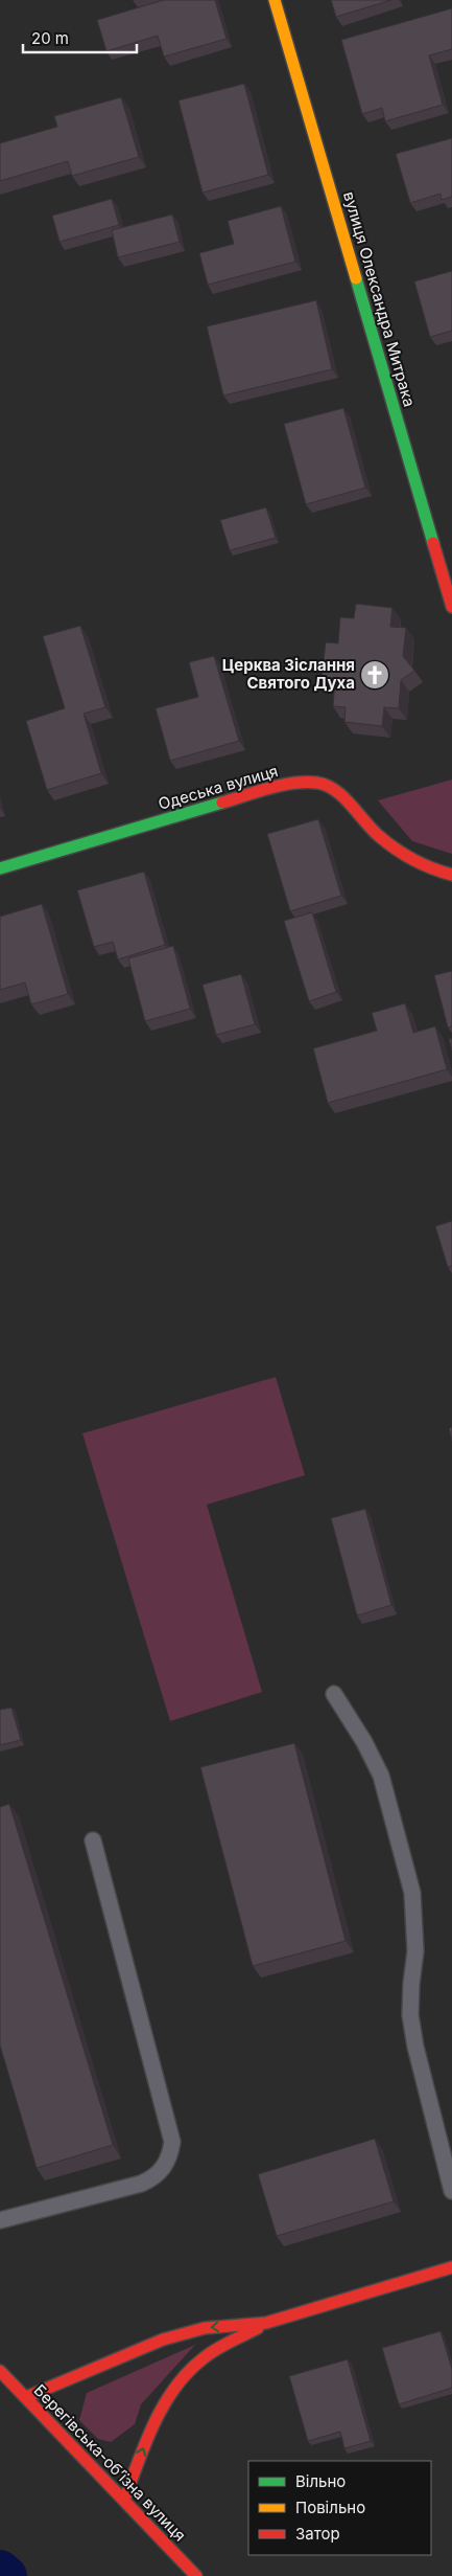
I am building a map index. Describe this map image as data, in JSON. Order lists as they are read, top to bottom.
{
  "streets": {
    "main road": ["вулиця Олександра Митрака", "Одеська вулиця", "Берегівська-обʼїзна вулиця"]
  },
  "places": {
    "church": ["Церква Зіслання Святого Духа"]
  },
  "legend": ["Вільно", "Повільно", "Затор"],
  "scale_bar": "20 m"
}
